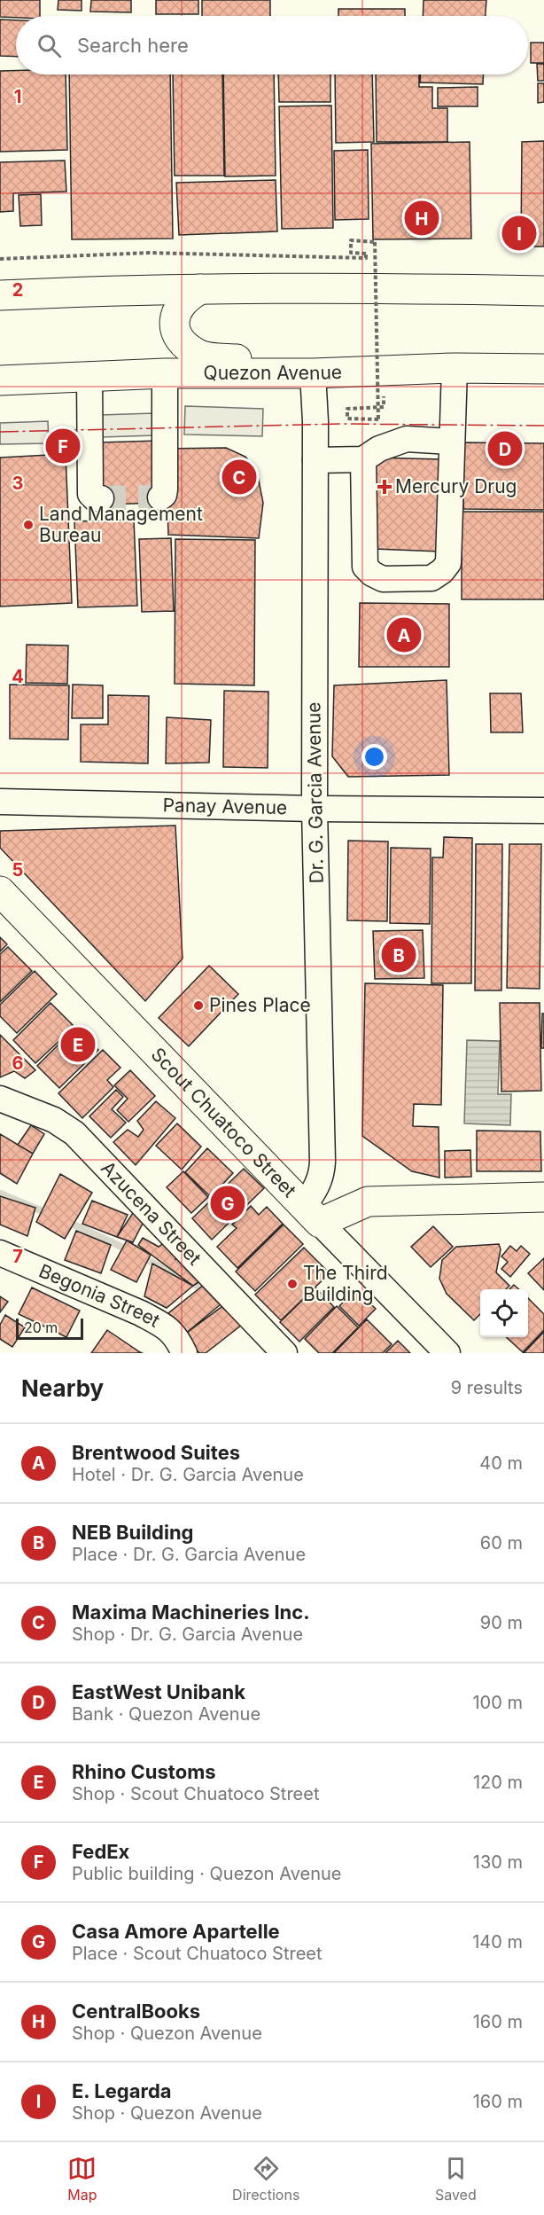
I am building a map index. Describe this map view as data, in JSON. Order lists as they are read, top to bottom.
{
  "streets": {
    "main road": ["Quezon Avenue", "Scout Chuatoco Street"],
    "street": [
      "Dr. G. Garcia Avenue",
      "Panay Avenue",
      "Azucena Street",
      "Begonia Street"
    ]
  },
  "crossings": [
    ["Quezon Avenue", "Dr. G. Garcia Avenue"],
    ["Dr. G. Garcia Avenue", "Panay Avenue"],
    ["Dr. G. Garcia Avenue", "Scout Chuatoco Street"]
  ],
  "places": {
    "health": ["Mercury Drug"],
    "other": ["Land Management Bureau", "Pines Place", "The Third Building"]
  },
  "scale_bar": "20 m",
  "page": {
    "search": "Search here",
    "pins": [
      "H",
      "I",
      "F",
      "D",
      "C",
      "A",
      "B",
      "E",
      "G"
    ],
    "scale": "20 m",
    "heading": ["Nearby", "9 results"],
    "list": [
      {
        "mark": "A",
        "name": "Brentwood Suites",
        "note": "Hotel · Dr. G. Garcia Avenue",
        "value": "40 m"
      },
      {
        "mark": "B",
        "name": "NEB Building",
        "note": "Place · Dr. G. Garcia Avenue",
        "value": "60 m"
      },
      {
        "mark": "C",
        "name": "Maxima Machineries Inc.",
        "note": "Shop · Dr. G. Garcia Avenue",
        "value": "90 m"
      },
      {
        "mark": "D",
        "name": "EastWest Unibank",
        "note": "Bank · Quezon Avenue",
        "value": "100 m"
      },
      {
        "mark": "E",
        "name": "Rhino Customs",
        "note": "Shop · Scout Chuatoco Street",
        "value": "120 m"
      },
      {
        "mark": "F",
        "name": "FedEx",
        "note": "Public building · Quezon Avenue",
        "value": "130 m"
      },
      {
        "mark": "G",
        "name": "Casa Amore Apartelle",
        "note": "Place · Scout Chuatoco Street",
        "value": "140 m"
      },
      {
        "mark": "H",
        "name": "CentralBooks",
        "note": "Shop · Quezon Avenue",
        "value": "160 m"
      },
      {
        "mark": "I",
        "name": "E. Legarda",
        "note": "Shop · Quezon Avenue",
        "value": "160 m"
      }
    ],
    "nav": ["Map", "Directions", "Saved"]
  },
  "grid": {
    "rows": [
      "1",
      "2",
      "3",
      "4",
      "5",
      "6",
      "7"
    ]
  }
}
